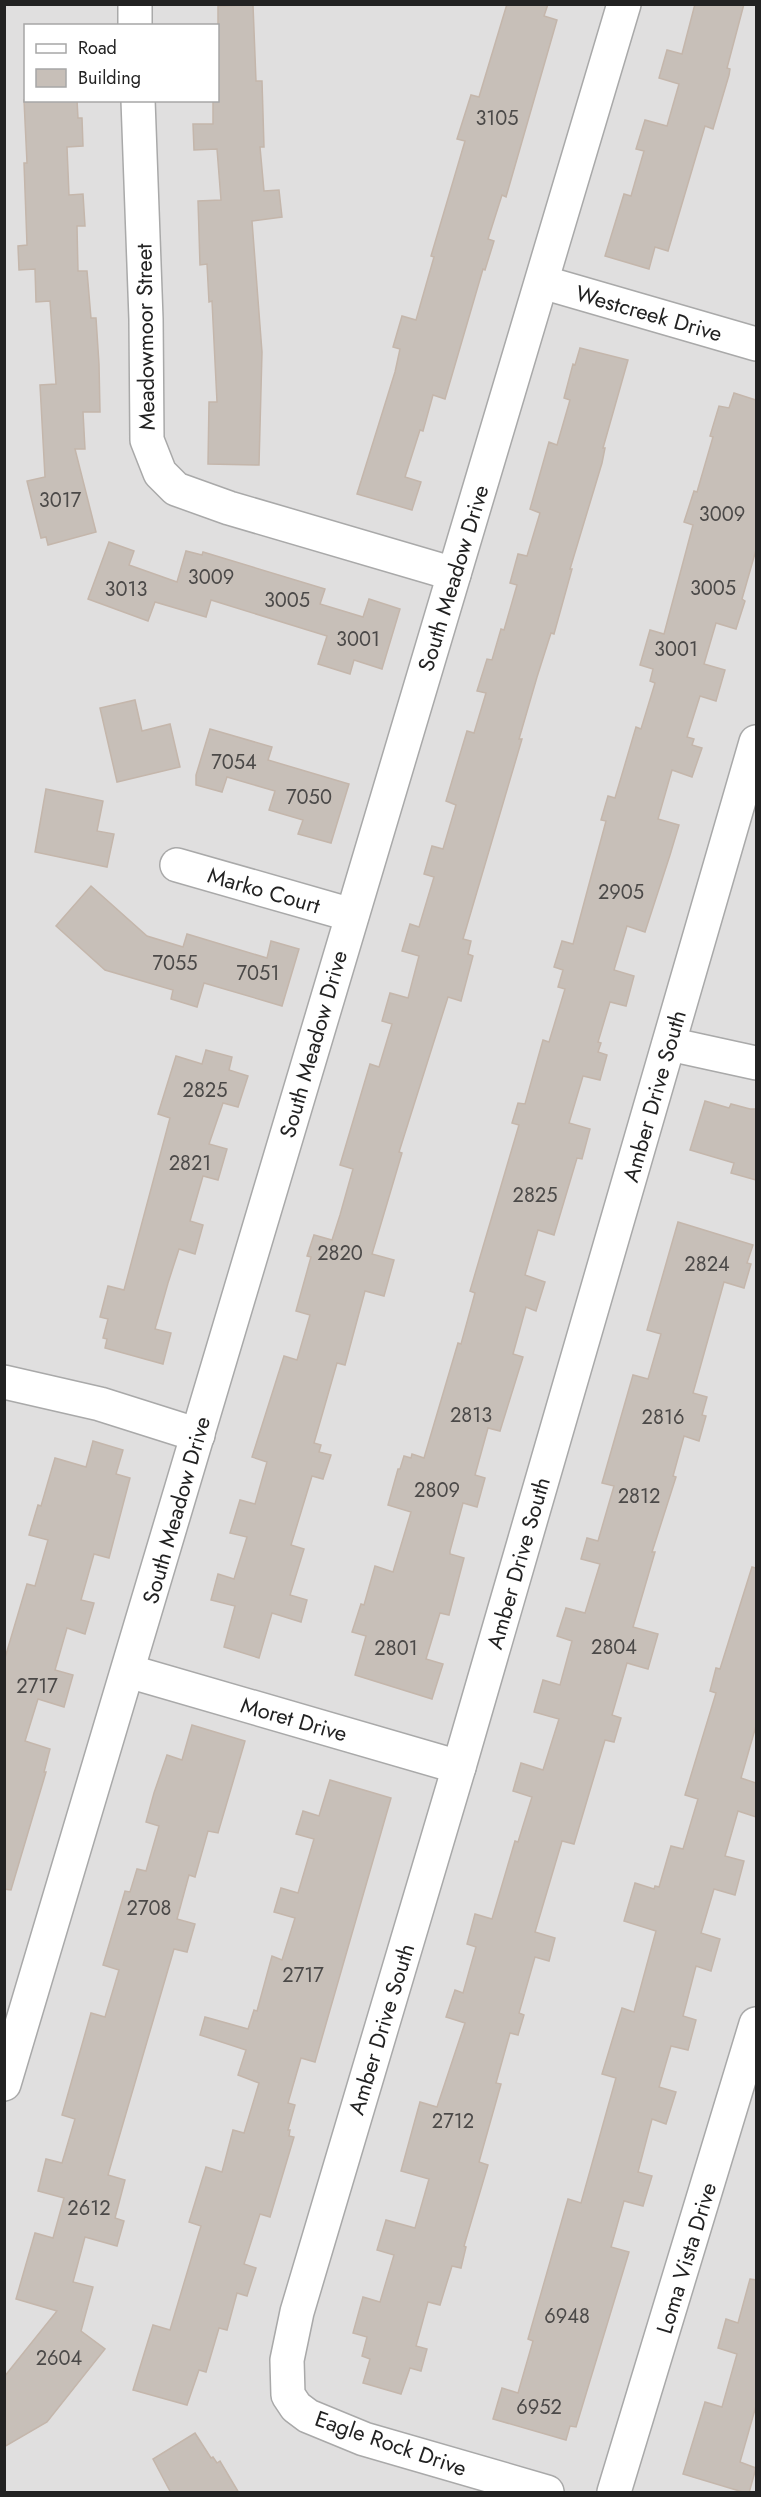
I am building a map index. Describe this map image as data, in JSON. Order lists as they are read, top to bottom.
{
  "streets": {
    "street": [
      "Westcreek Drive",
      "Meadowmoor Street",
      "South Meadow Drive",
      "Marko Court",
      "Amber Drive South",
      "Moret Drive",
      "Loma Vista Drive",
      "Eagle Rock Drive"
    ]
  },
  "crossings": [
    ["Westcreek Drive", "South Meadow Drive"],
    ["Meadowmoor Street", "South Meadow Drive"],
    ["South Meadow Drive", "Marko Court"],
    ["South Meadow Drive", "Moret Drive"],
    ["Amber Drive South", "Moret Drive"],
    ["Amber Drive South", "Eagle Rock Drive"]
  ],
  "house_numbers": [
    "3105",
    "3017",
    "3009",
    "3009",
    "3005",
    "3013",
    "3005",
    "3001",
    "3001",
    "7054",
    "7050",
    "2905",
    "7055",
    "7051",
    "2825",
    "2821",
    "2825",
    "2820",
    "2824",
    "2813",
    "2816",
    "2809",
    "2812",
    "2804",
    "2801",
    "2717",
    "2708",
    "2717",
    "2712",
    "2612",
    "6948",
    "2604",
    "6952"
  ],
  "legend": ["Road", "Building"]
}
